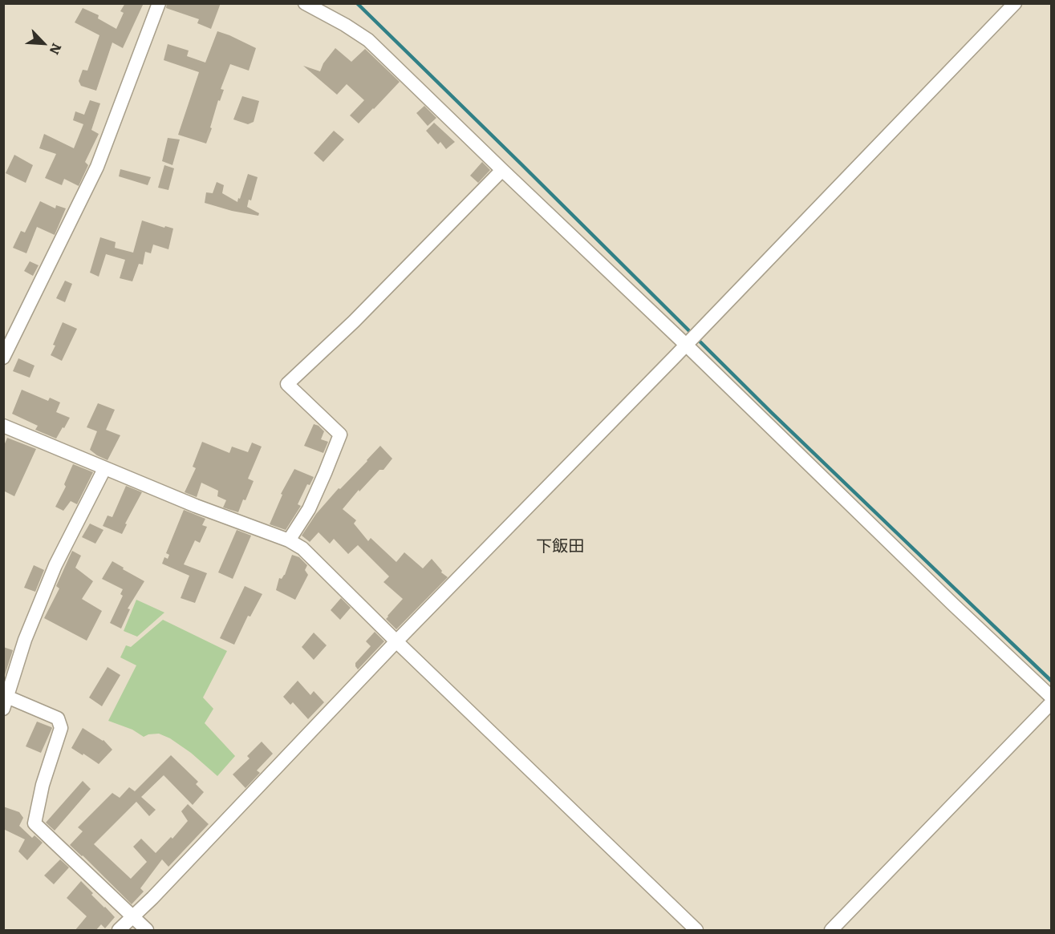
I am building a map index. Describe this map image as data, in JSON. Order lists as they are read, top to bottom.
{
  "districts": ["下飯田"],
  "north": "bottom right"
}
